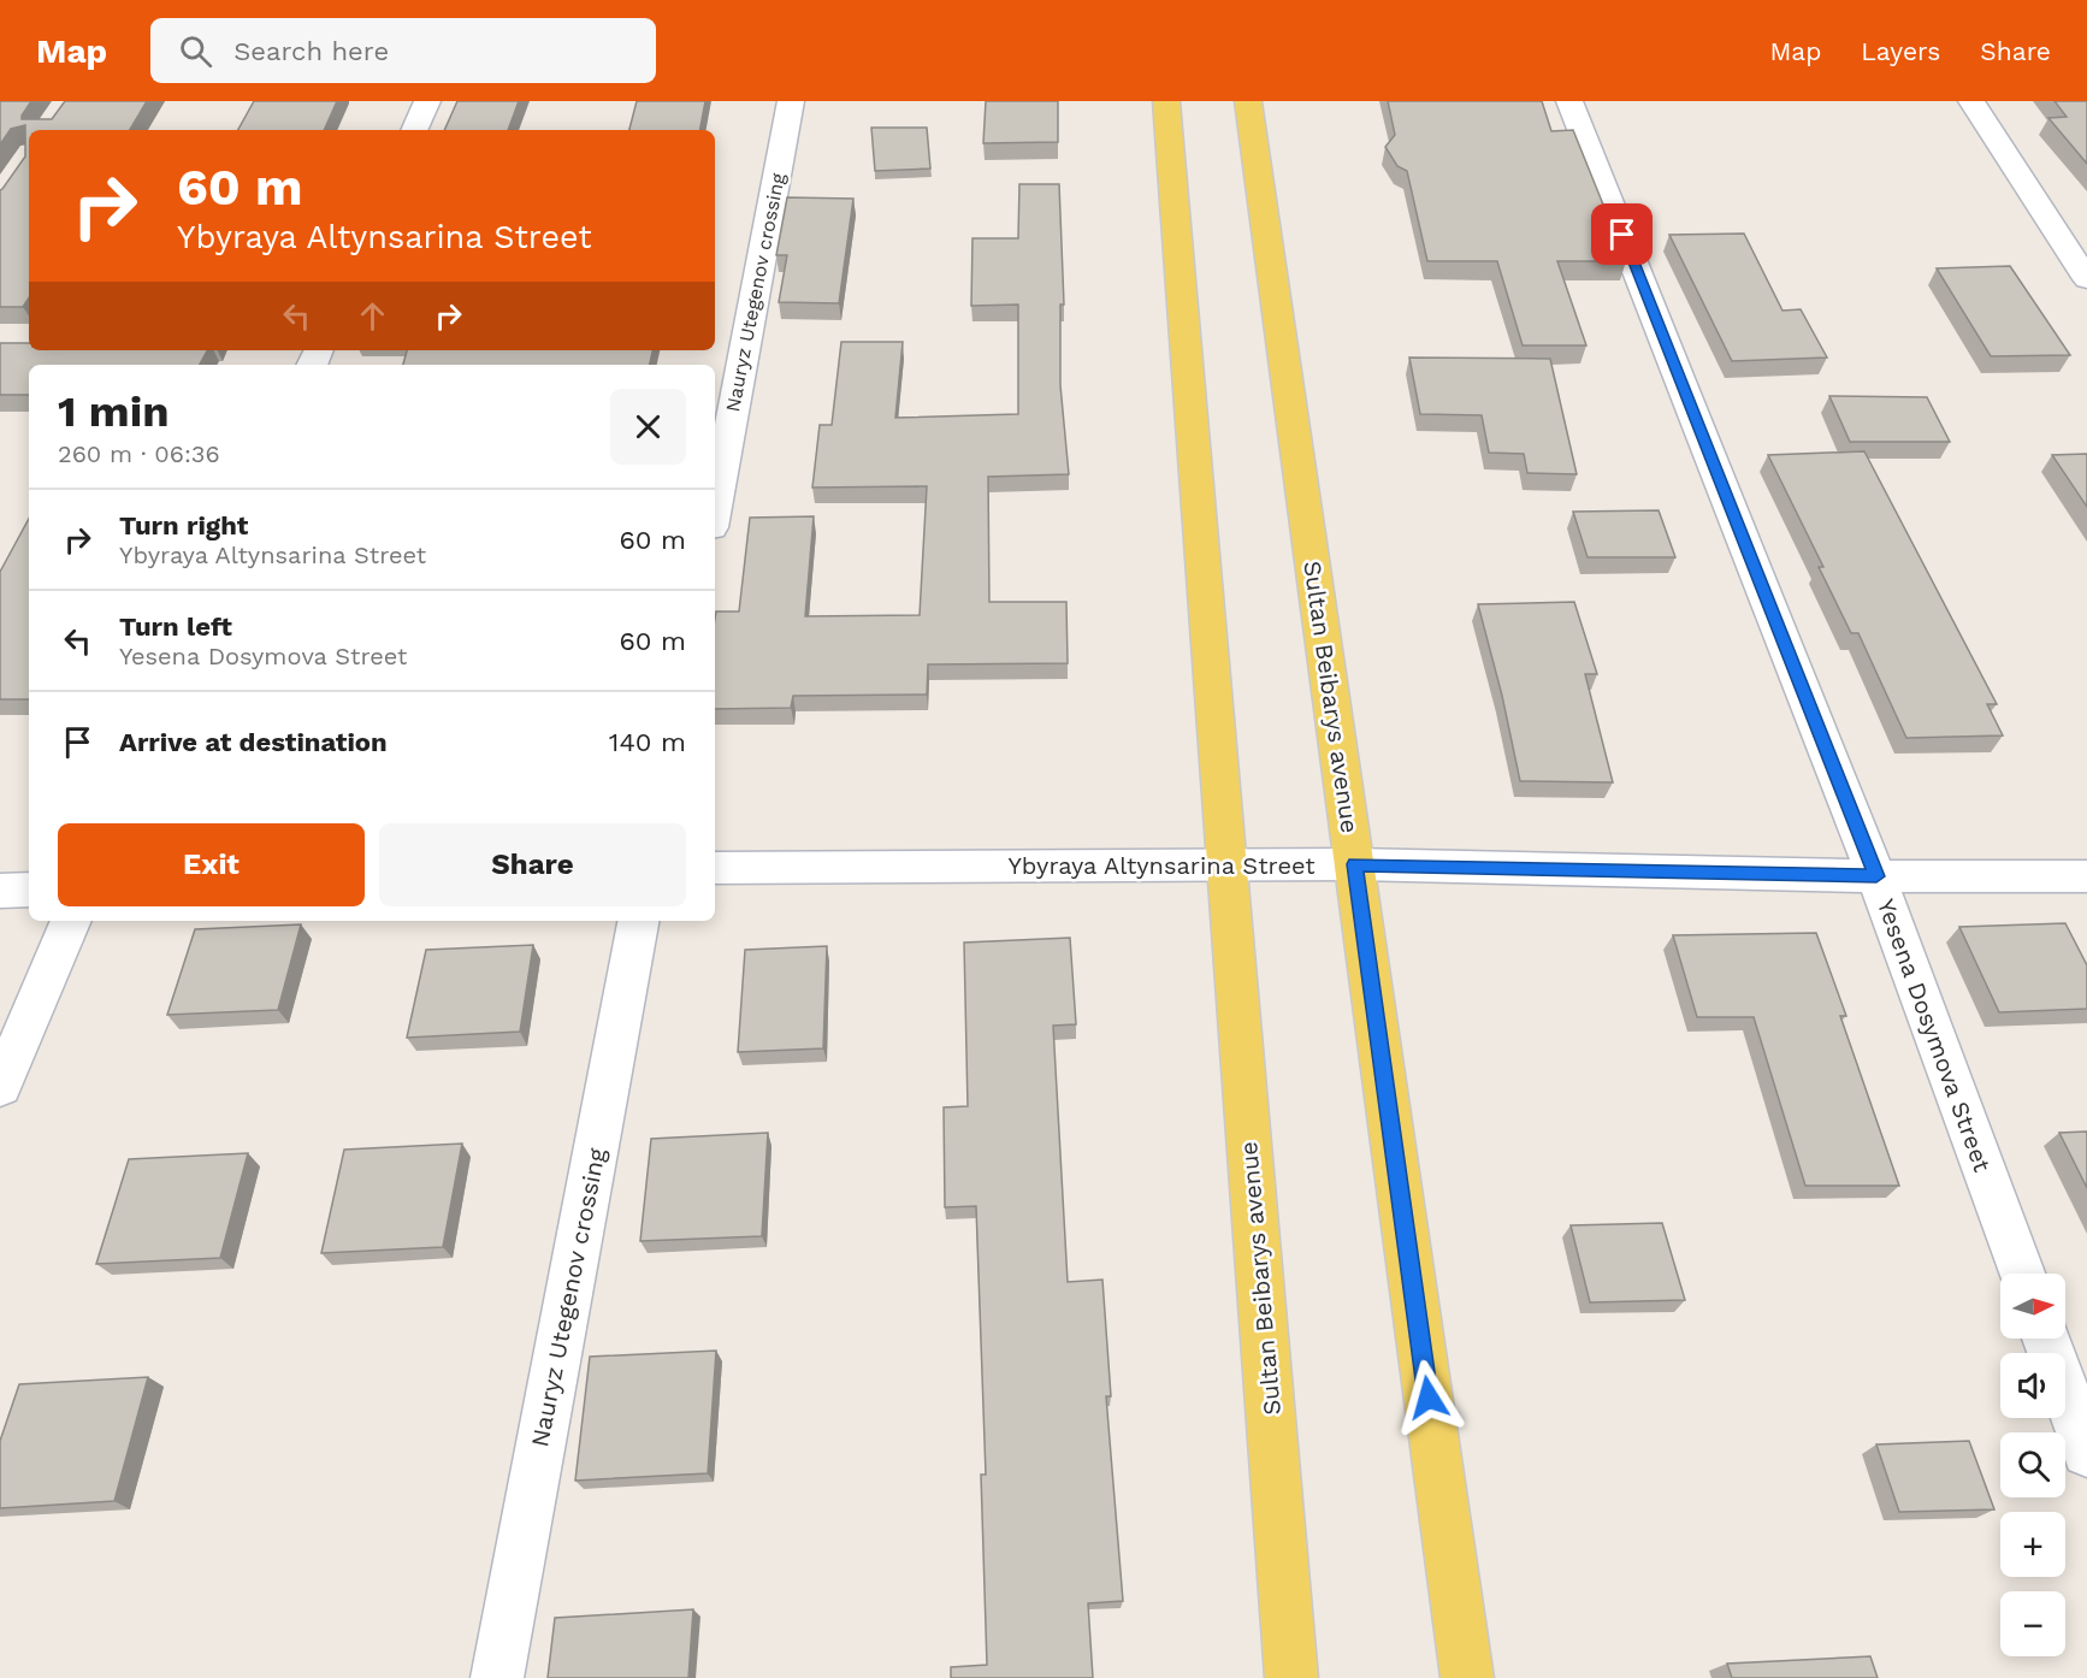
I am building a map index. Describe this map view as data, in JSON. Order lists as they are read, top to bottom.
{
  "streets": {
    "main road": ["Sultan Beibarys avenue"],
    "street": ["Nauryz Utegenov crossing", "Ybyraya Altynsarina Street", "Yesena Dosymova Street"]
  },
  "crossings": [
    ["Sultan Beibarys avenue", "Ybyraya Altynsarina Street"],
    ["Ybyraya Altynsarina Street", "Yesena Dosymova Street"]
  ],
  "north": "right",
  "page": {
    "header": "Map",
    "search": "Search here",
    "nav": ["Map", "Layers", "Share"],
    "turn": ["60 m", "Ybyraya Altynsarina Street"],
    "heading": ["1 min", "260 m · 06:36"],
    "list": [
      {
        "name": "Turn right",
        "note": "Ybyraya Altynsarina Street",
        "value": "60 m"
      },
      {
        "name": "Turn left",
        "note": "Yesena Dosymova Street",
        "value": "60 m"
      },
      {
        "name": "Arrive at destination",
        "value": "140 m"
      }
    ],
    "buttons": ["Exit", "Share"],
    "map_buttons": ["+", "−"]
  }
}
